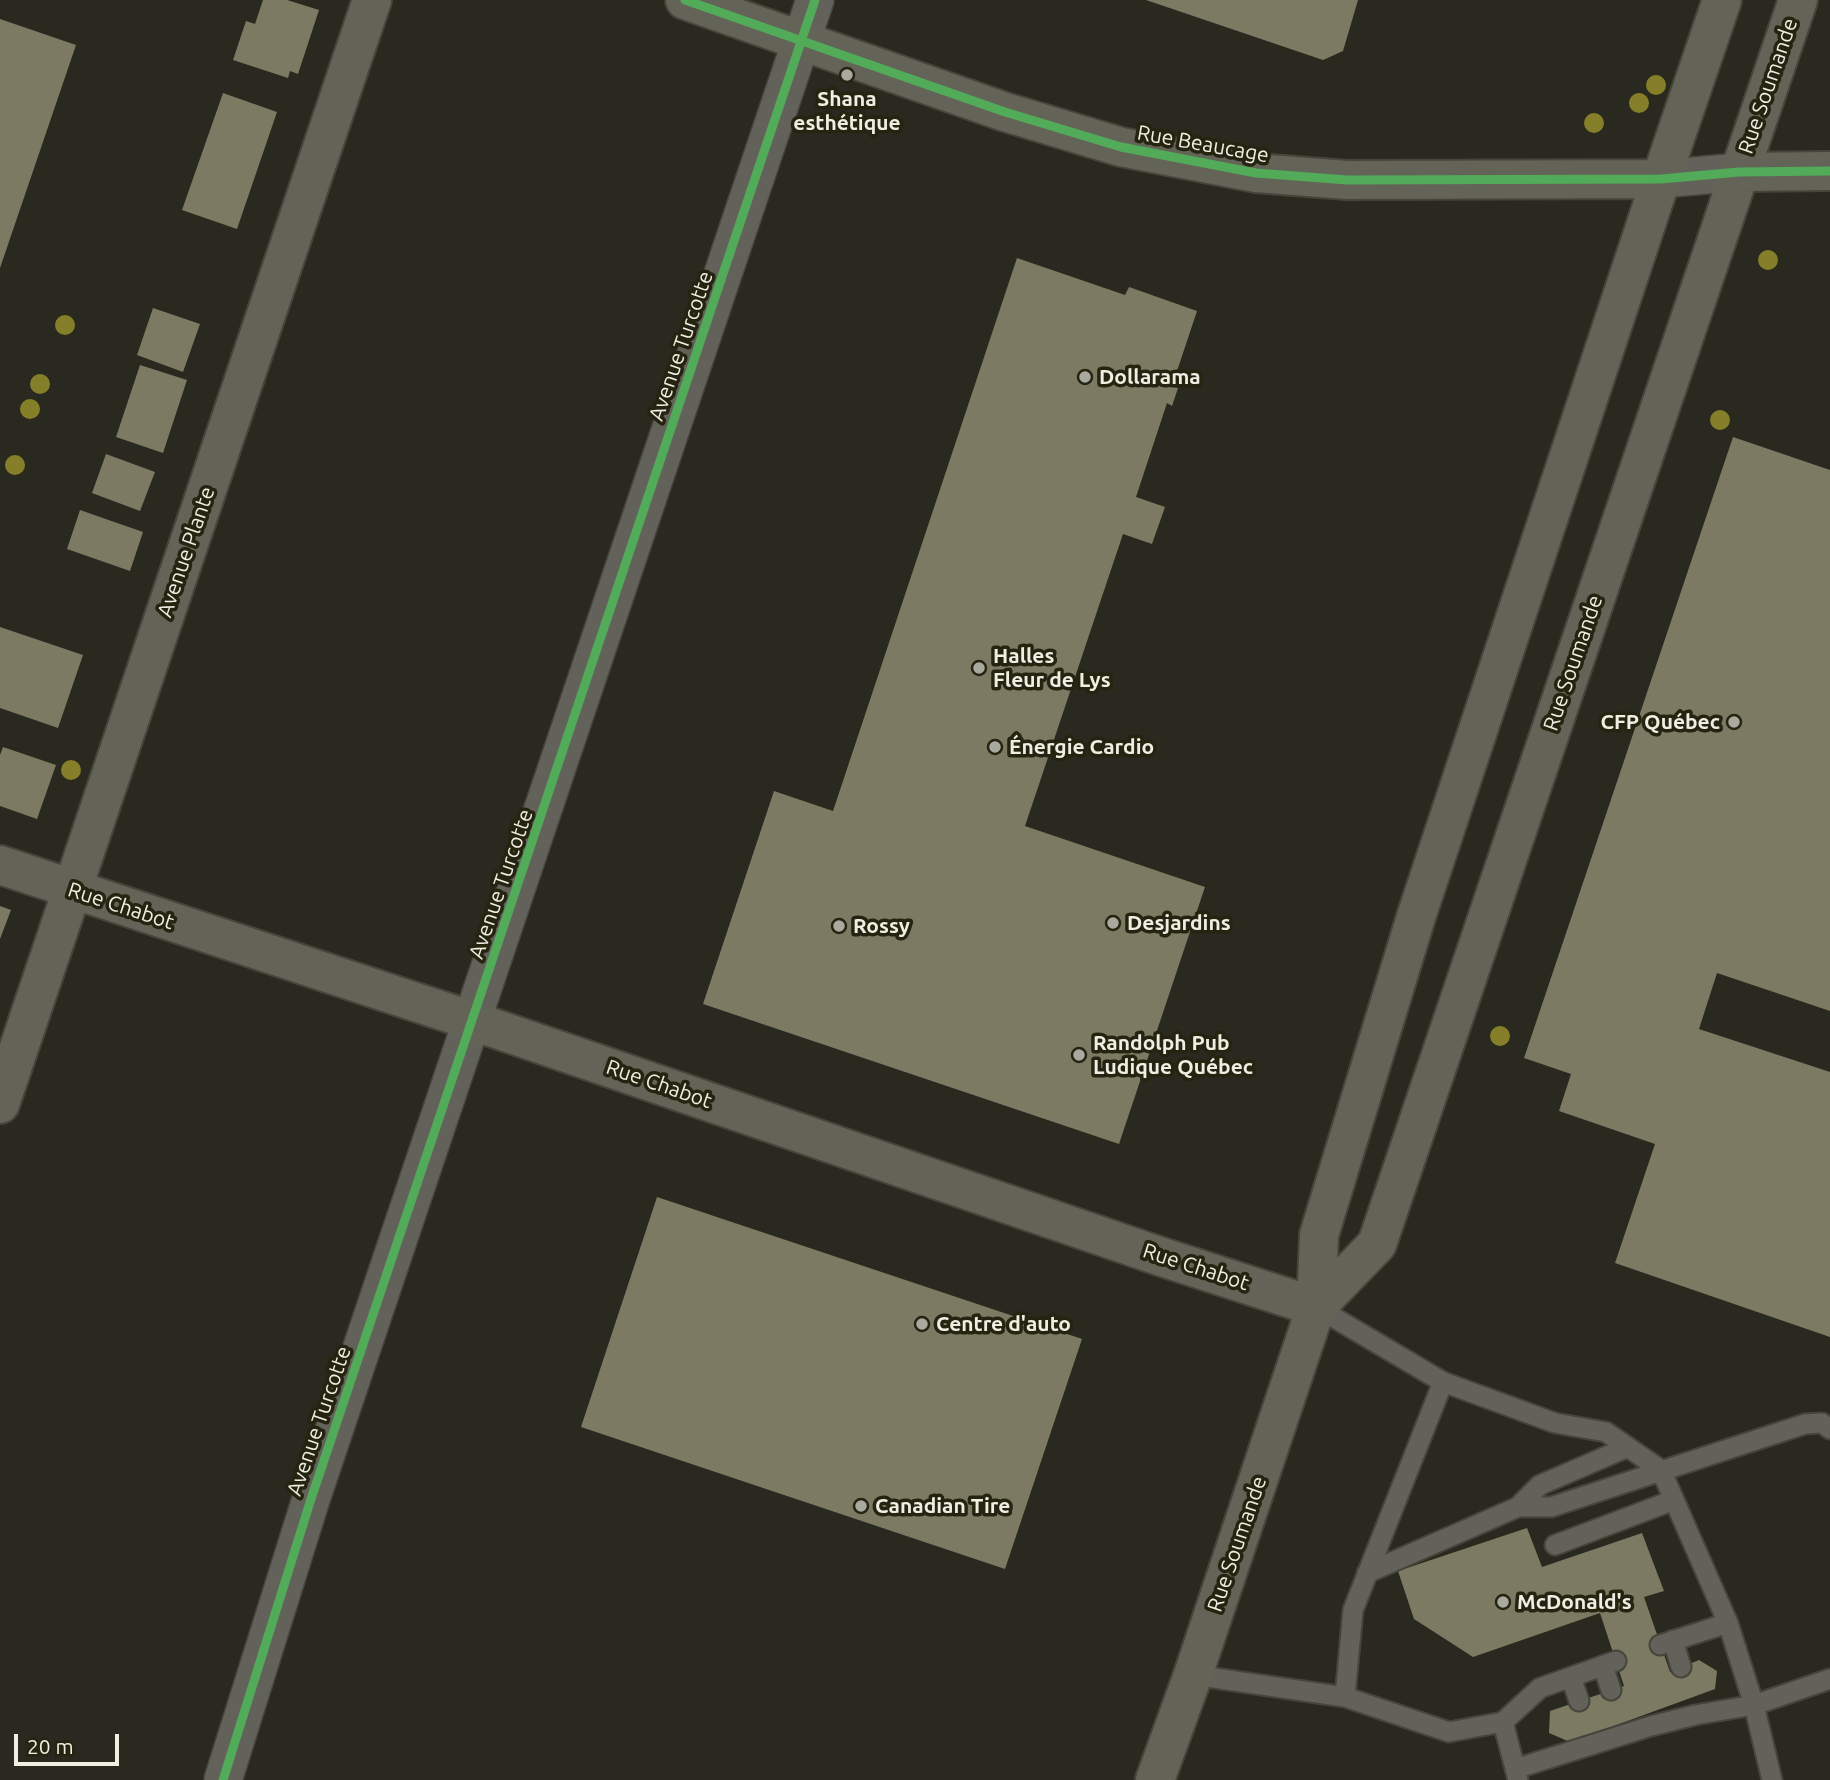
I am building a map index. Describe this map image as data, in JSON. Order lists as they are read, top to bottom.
{
  "streets": {
    "street": [
      "Rue Soumande",
      "Rue Beaucage",
      "Avenue Turcotte",
      "Avenue Plante",
      "Rue Chabot"
    ]
  },
  "crossings": [
    ["Rue Soumande", "Rue Beaucage"],
    ["Rue Soumande", "Rue Chabot"],
    ["Rue Beaucage", "Avenue Turcotte"],
    ["Avenue Turcotte", "Rue Chabot"],
    ["Avenue Plante", "Rue Chabot"]
  ],
  "places": [
    "Shana esthétique",
    "Dollarama",
    "Halles Fleur de Lys",
    "CFP Québec",
    "Énergie Cardio",
    "Desjardins",
    "Rossy",
    "Randolph Pub Ludique Québec",
    "Centre d'auto",
    "Canadian Tire",
    "McDonald's"
  ],
  "scale_bar": "20 m"
}
